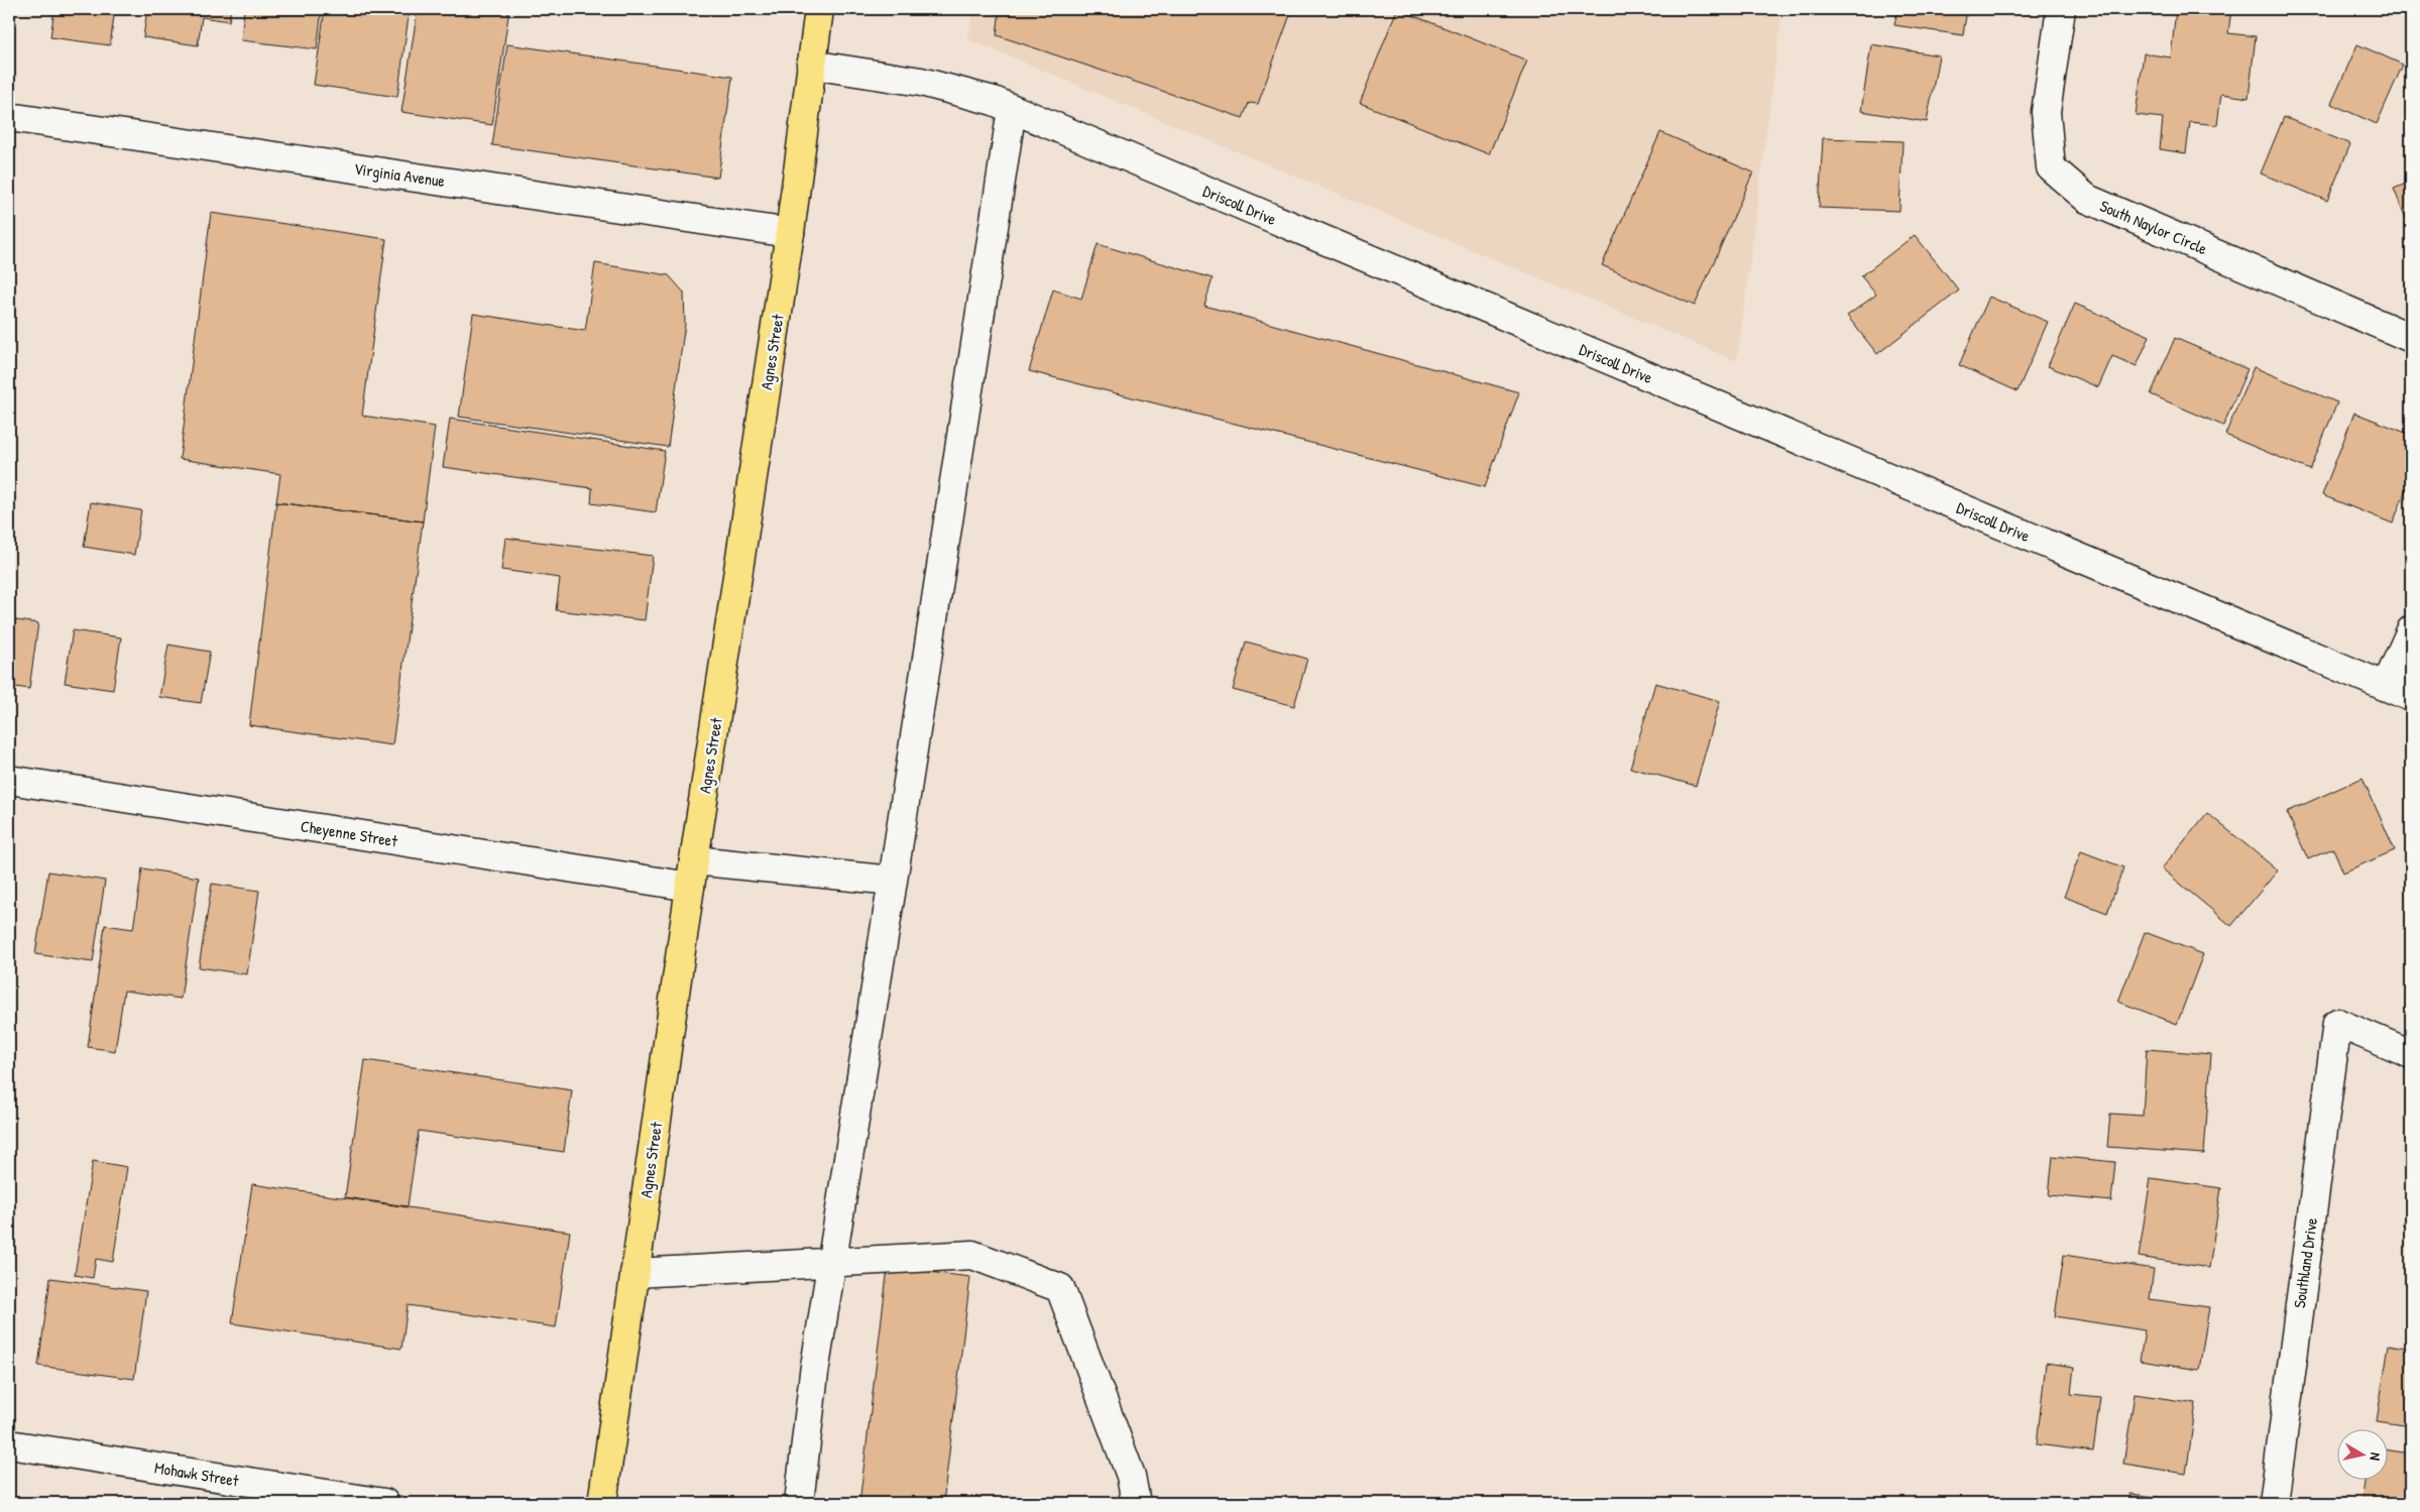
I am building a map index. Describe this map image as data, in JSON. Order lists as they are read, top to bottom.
{
  "streets": {
    "main road": ["Agnes Street"],
    "street": [
      "Virginia Avenue",
      "Driscoll Drive",
      "South Naylor Circle",
      "Cheyenne Street",
      "Southland Drive",
      "Mohawk Street"
    ]
  },
  "crossings": [
    ["Virginia Avenue", "Agnes Street"],
    ["Driscoll Drive", "Agnes Street"],
    ["Agnes Street", "Cheyenne Street"]
  ],
  "north": "right"
}
